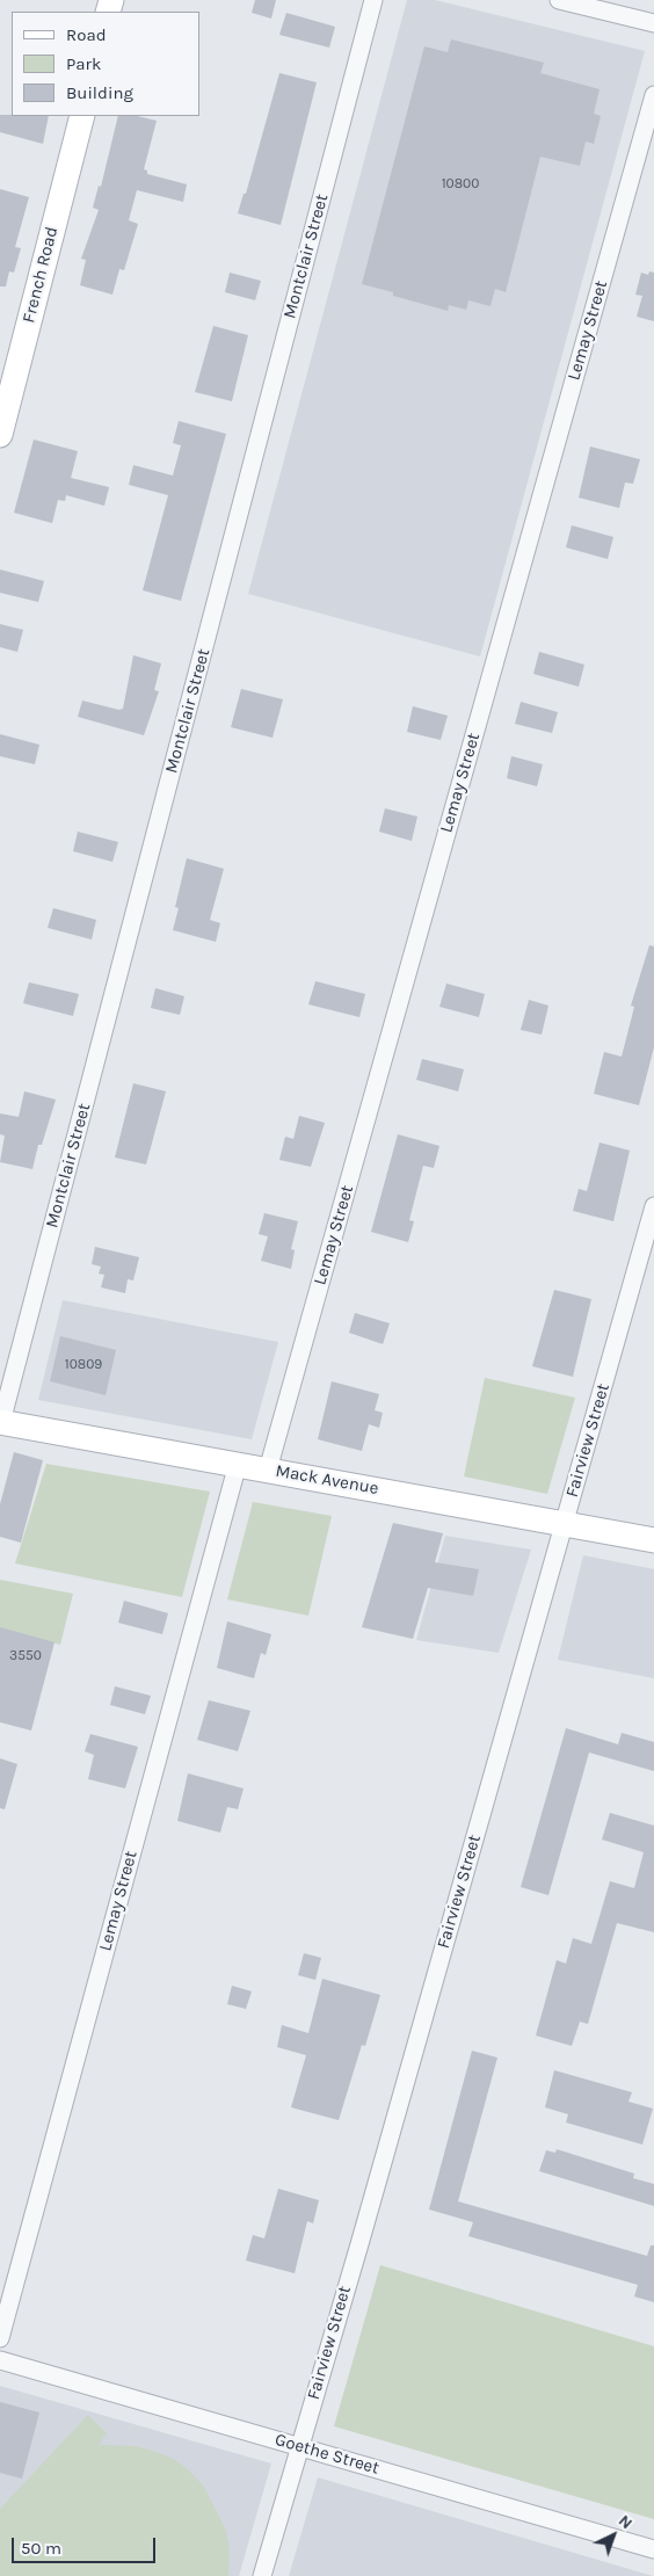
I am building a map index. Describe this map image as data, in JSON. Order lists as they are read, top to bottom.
{
  "streets": {
    "main road": ["French Road", "Mack Avenue"],
    "street": [
      "Montclair Street",
      "Lemay Street",
      "Fairview Street",
      "Goethe Street"
    ]
  },
  "crossings": [
    ["Montclair Street", "Mack Avenue"],
    ["Lemay Street", "Mack Avenue"],
    ["Fairview Street", "Mack Avenue"],
    ["Fairview Street", "Goethe Street"]
  ],
  "house_numbers": ["10800", "10809", "3550"],
  "legend": ["Road", "Park", "Building"],
  "scale_bar": "50 m",
  "north": "top right"
}
